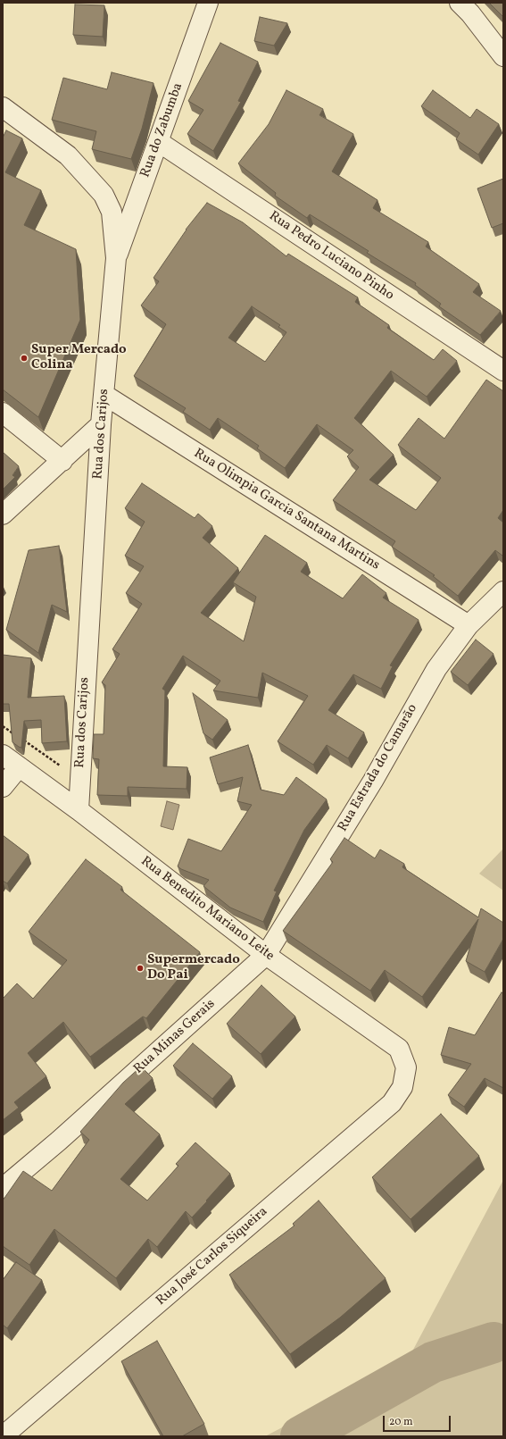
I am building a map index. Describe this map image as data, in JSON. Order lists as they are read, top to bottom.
{
  "streets": {
    "street": [
      "Rua do Zabumba",
      "Rua Pedro Luciano Pinho",
      "Rua dos Carijos",
      "Rua Olimpia Garcia Santana Martins",
      "Rua Estrada do Camarão",
      "Rua Benedito Mariano Leite",
      "Rua Minas Gerais",
      "Rua José Carlos Siqueira"
    ]
  },
  "crossings": [
    ["Rua do Zabumba", "Rua Pedro Luciano Pinho"],
    ["Rua do Zabumba", "Rua dos Carijos"],
    ["Rua dos Carijos", "Rua Olimpia Garcia Santana Martins"],
    ["Rua dos Carijos", "Rua Benedito Mariano Leite"],
    ["Rua Olimpia Garcia Santana Martins", "Rua Estrada do Camarão"],
    ["Rua Estrada do Camarão", "Rua Benedito Mariano Leite"],
    ["Rua Estrada do Camarão", "Rua Minas Gerais"],
    ["Rua Benedito Mariano Leite", "Rua Minas Gerais"],
    ["Rua Benedito Mariano Leite", "Rua José Carlos Siqueira"]
  ],
  "places": ["Super Mercado Colina", "Supermercado Do Pai"],
  "scale_bar": "20 m"
}
